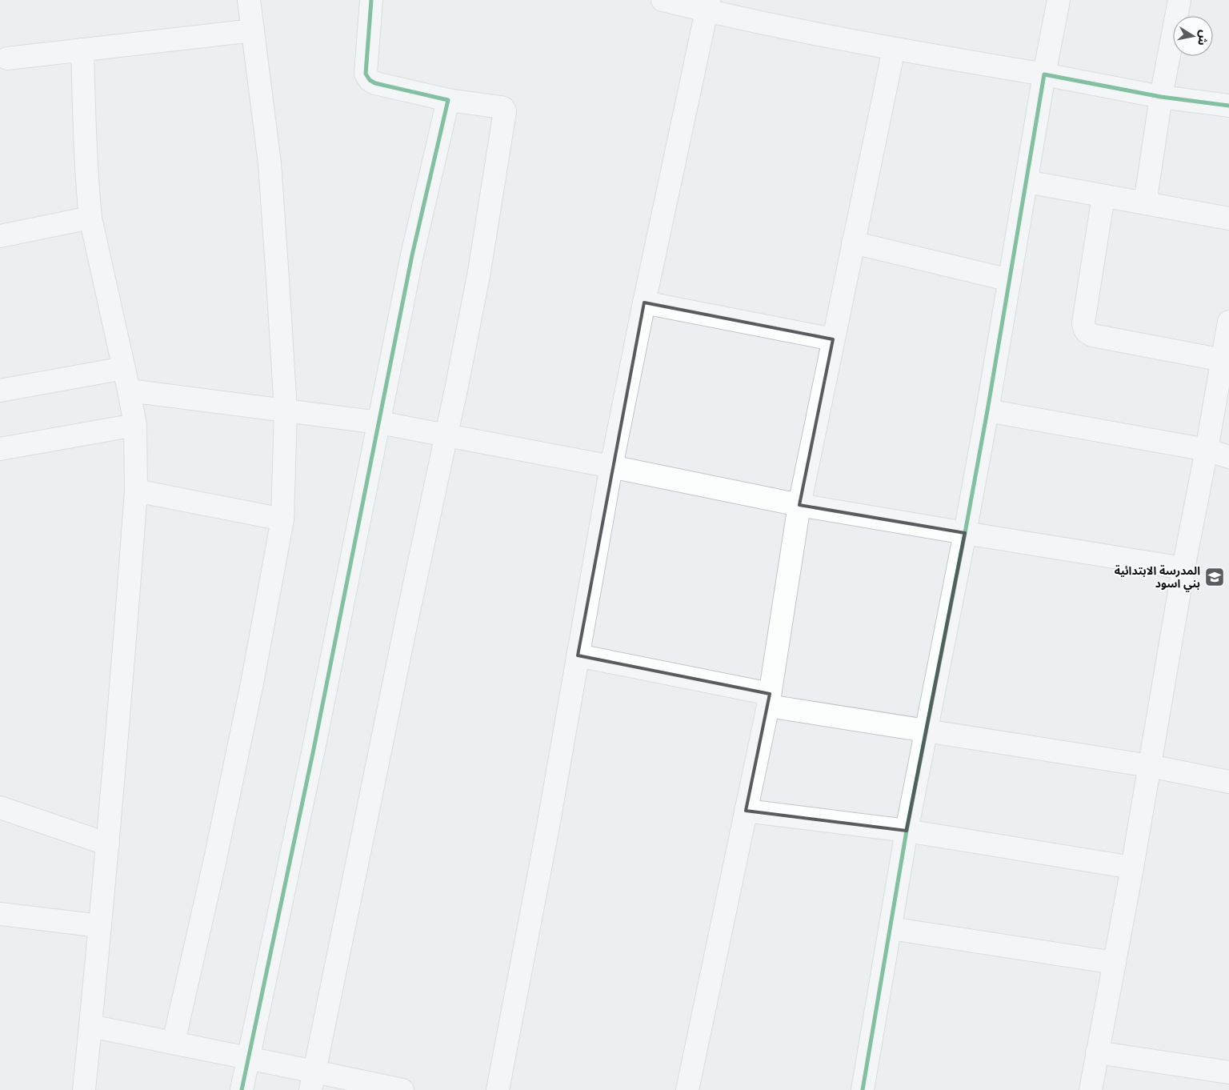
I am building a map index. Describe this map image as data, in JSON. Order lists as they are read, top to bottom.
{
  "places": {
    "school or university": ["المدرسة الابتدائية بني اسود"]
  },
  "north": "right"
}
